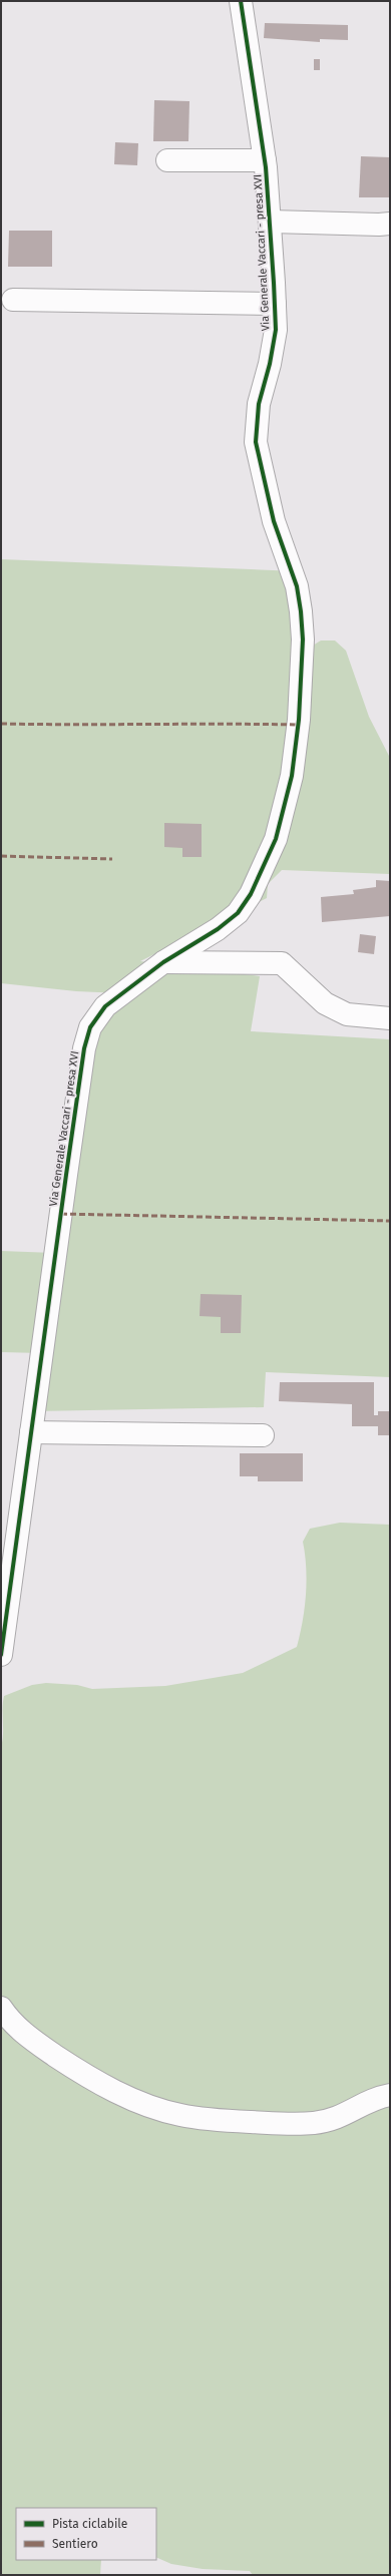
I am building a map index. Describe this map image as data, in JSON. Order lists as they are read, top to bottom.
{
  "streets": {
    "street": ["Via Generale Vaccari - presa XVI"]
  },
  "legend": ["Pista ciclabile", "Sentiero"]
}
